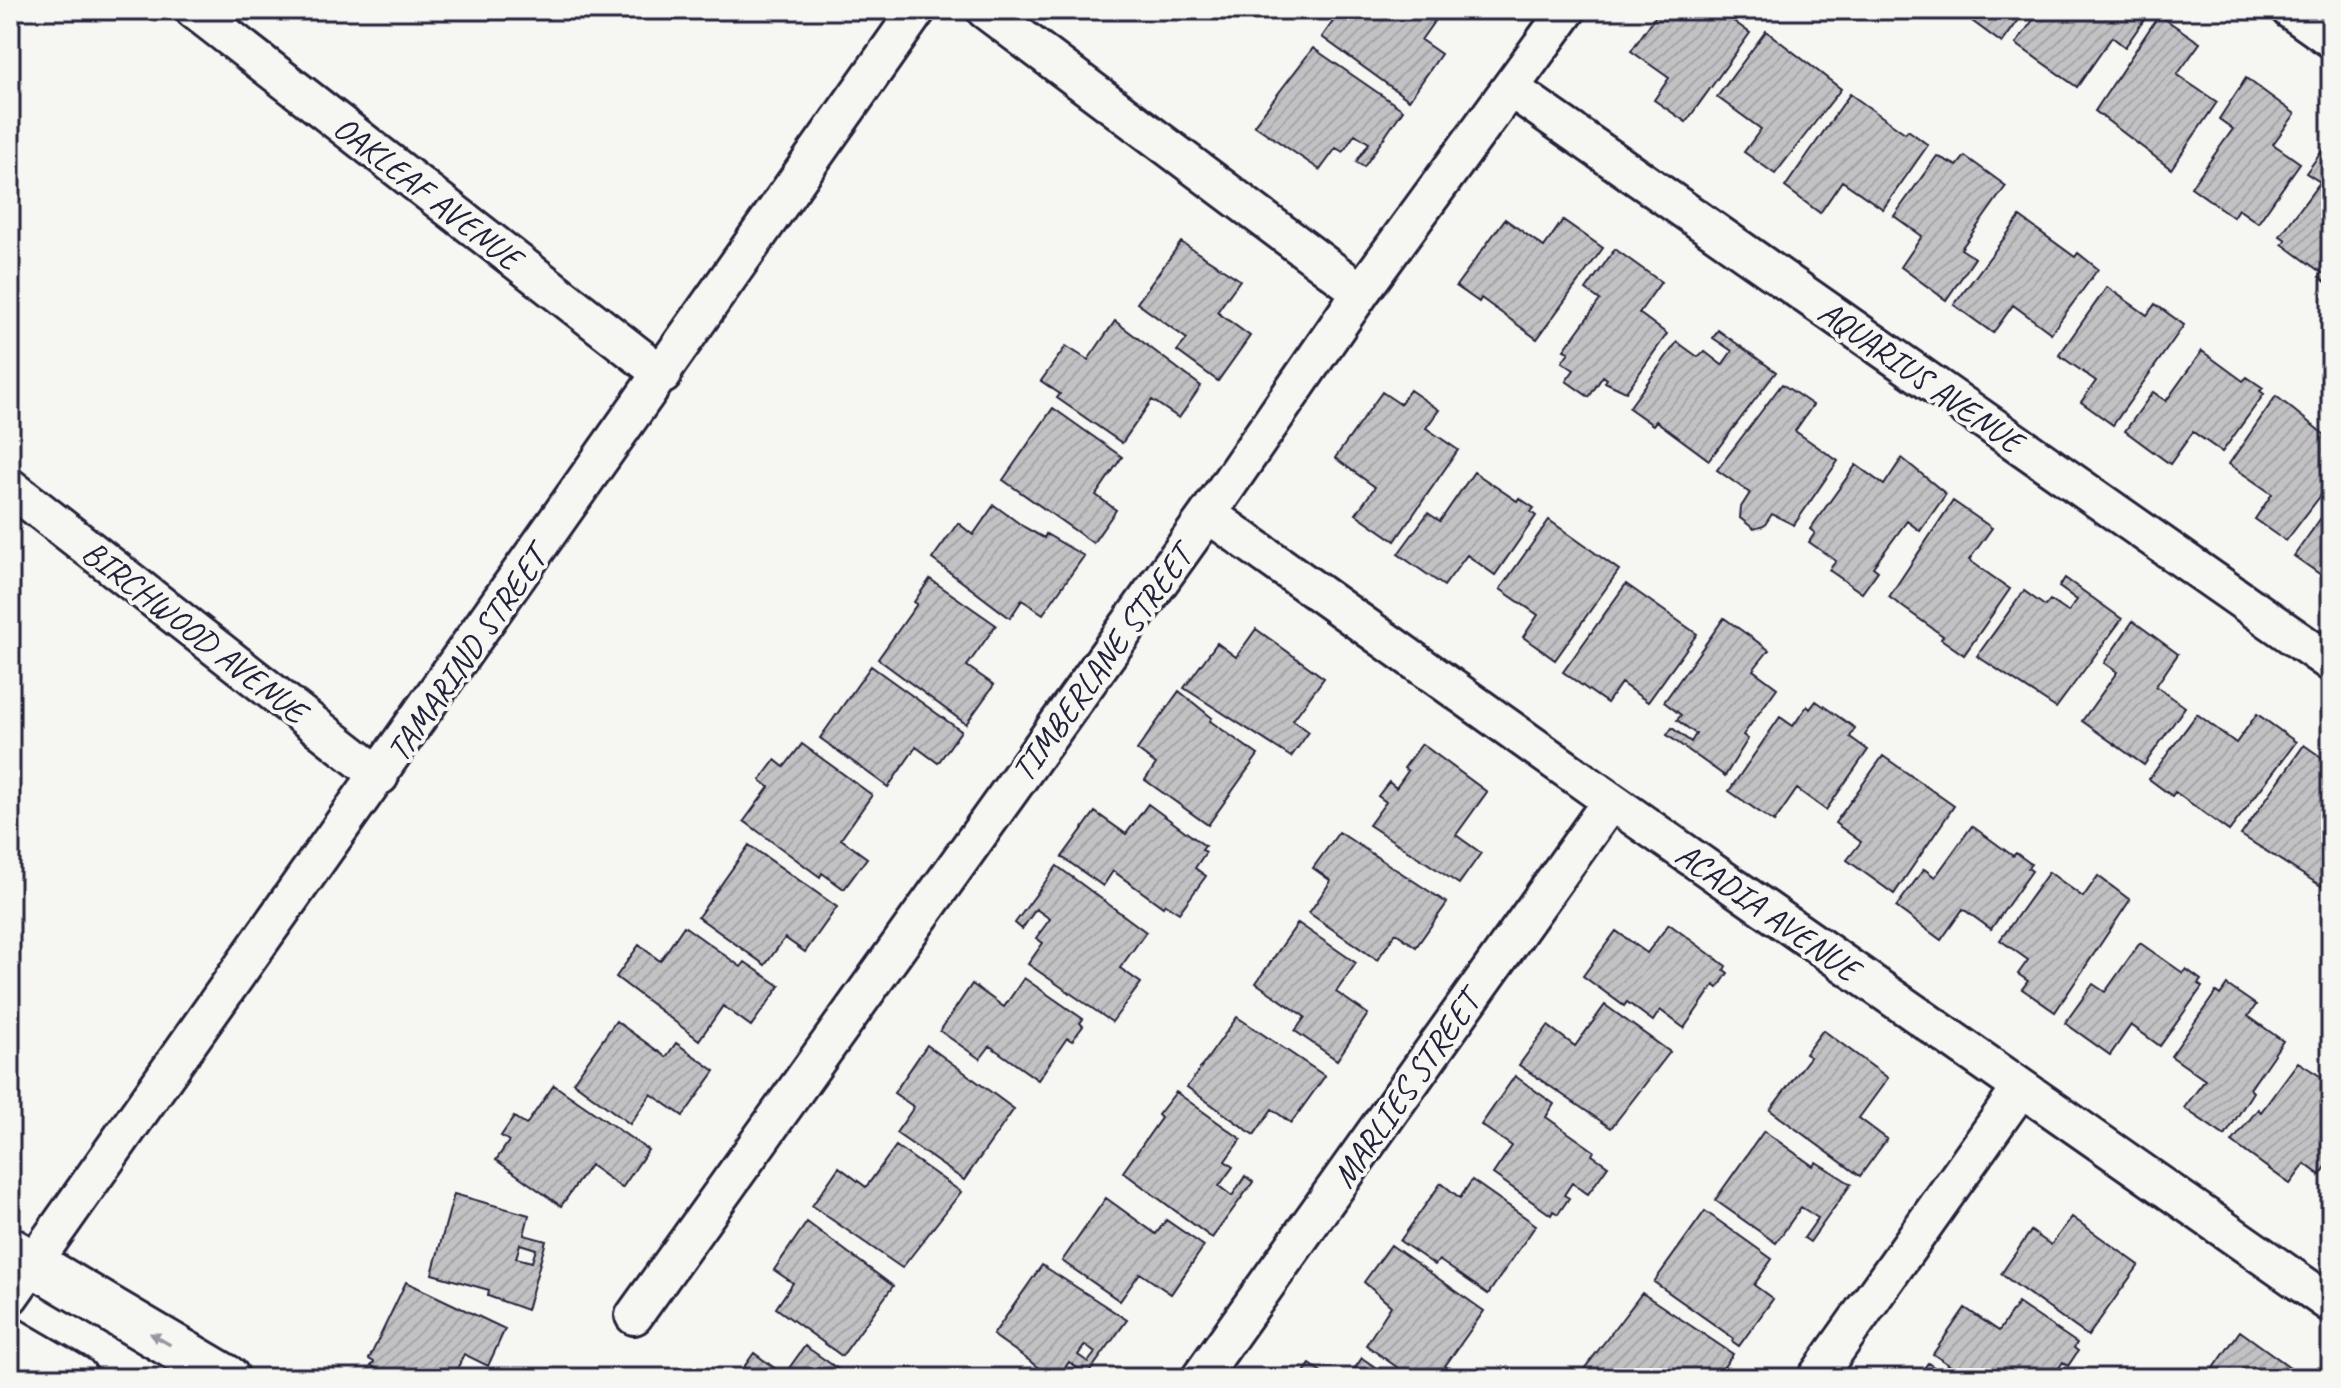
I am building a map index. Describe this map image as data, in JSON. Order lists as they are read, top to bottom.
{
  "streets": {
    "street": [
      "OAKLEAF AVENUE",
      "AQUARIUS AVENUE",
      "BIRCHWOOD AVENUE",
      "TAMARIND STREET",
      "TIMBERLANE STREET",
      "ACADIA AVENUE",
      "MARLIES STREET"
    ]
  },
  "crossings": [
    ["OAKLEAF AVENUE", "TAMARIND STREET"],
    ["AQUARIUS AVENUE", "TIMBERLANE STREET"],
    ["BIRCHWOOD AVENUE", "TAMARIND STREET"],
    ["TIMBERLANE STREET", "ACADIA AVENUE"],
    ["ACADIA AVENUE", "MARLIES STREET"]
  ]
}
